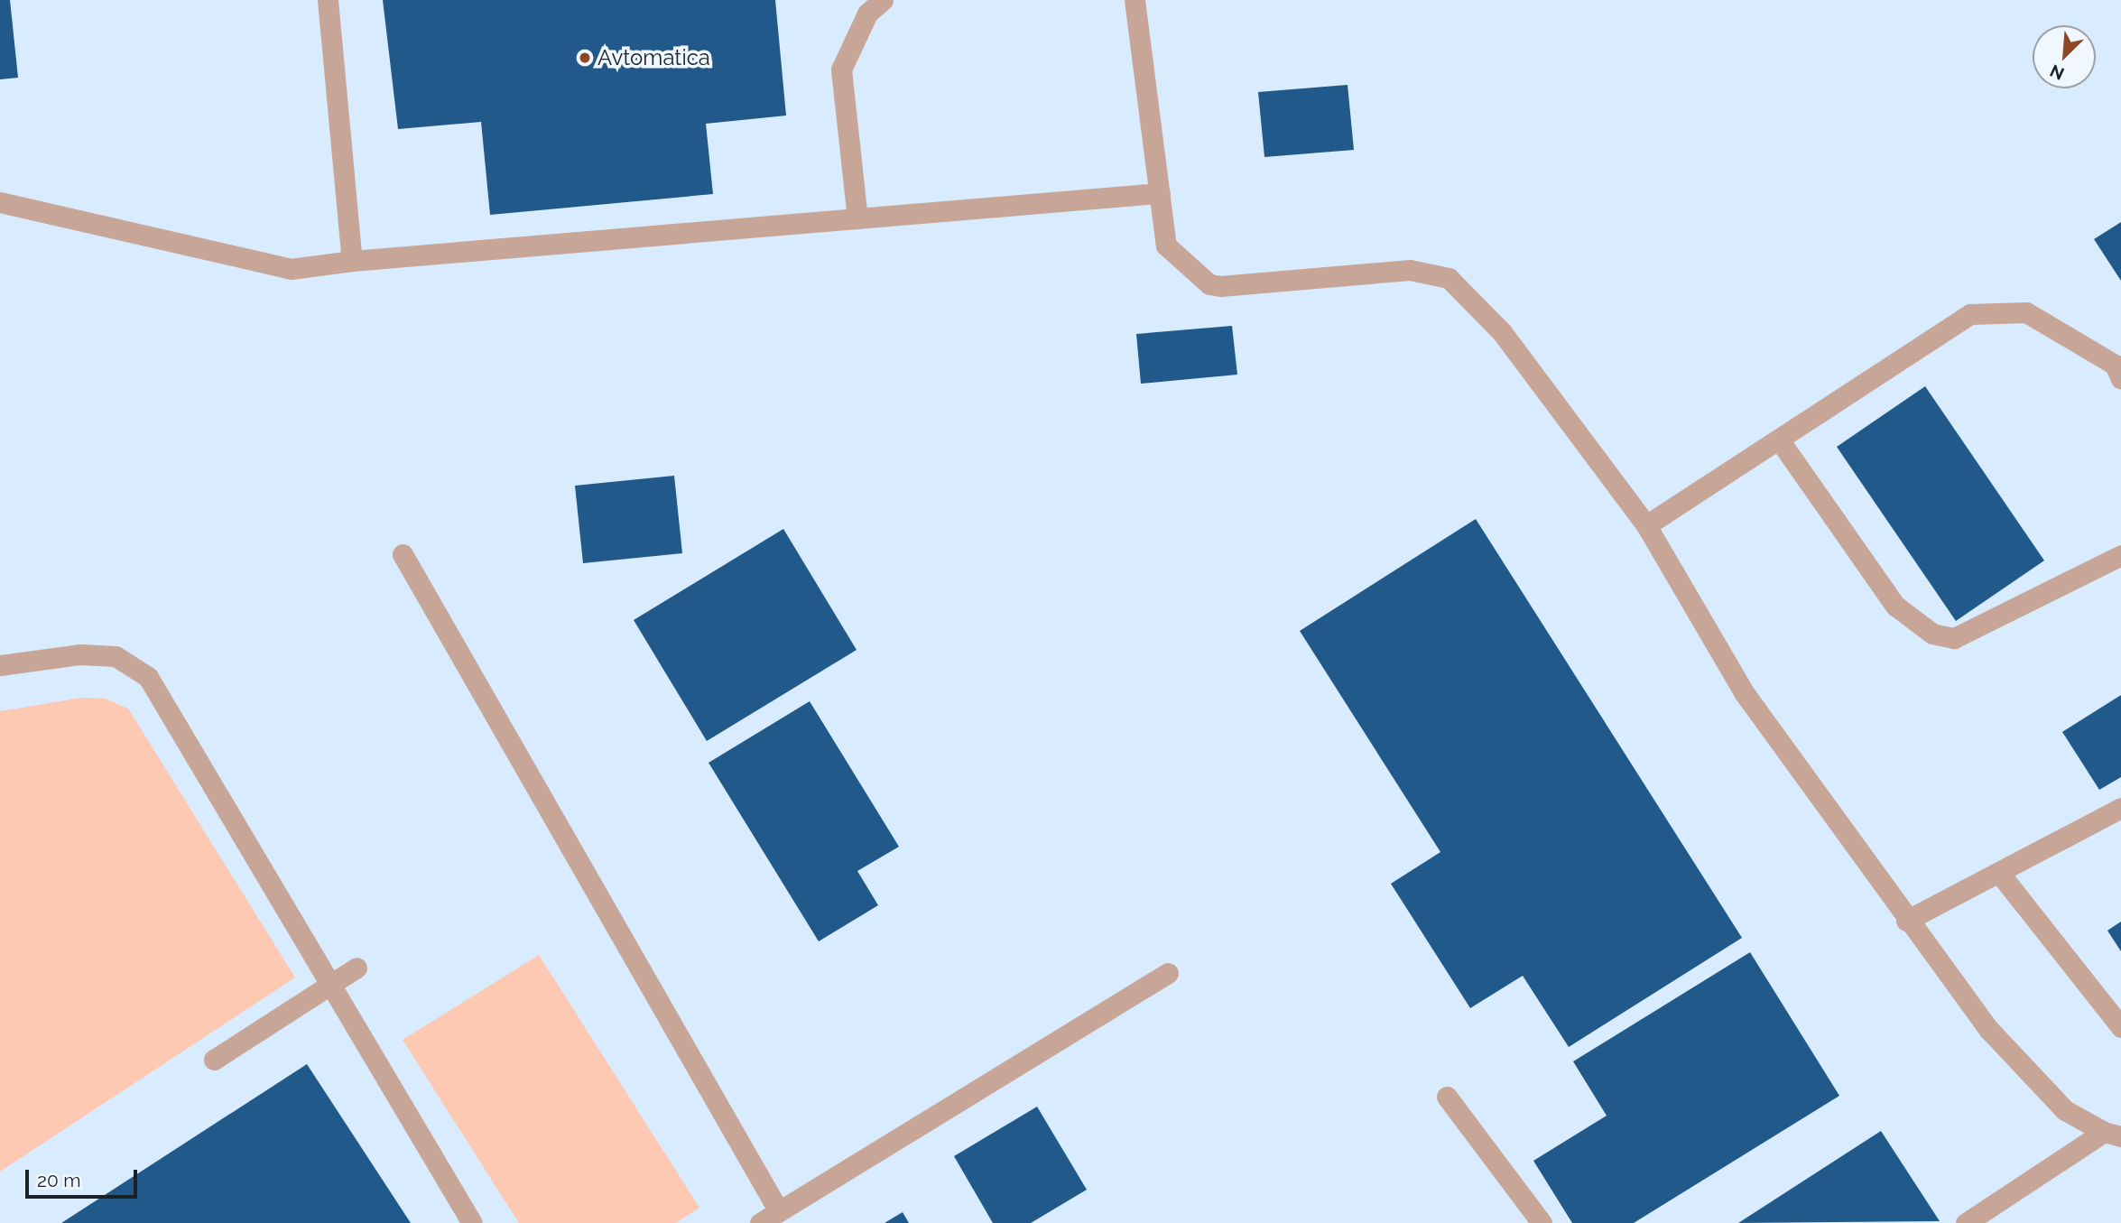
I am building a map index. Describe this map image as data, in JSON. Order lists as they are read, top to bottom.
{
  "places": ["Avtomatica"],
  "scale_bar": "20 m",
  "north": "bottom left"
}
